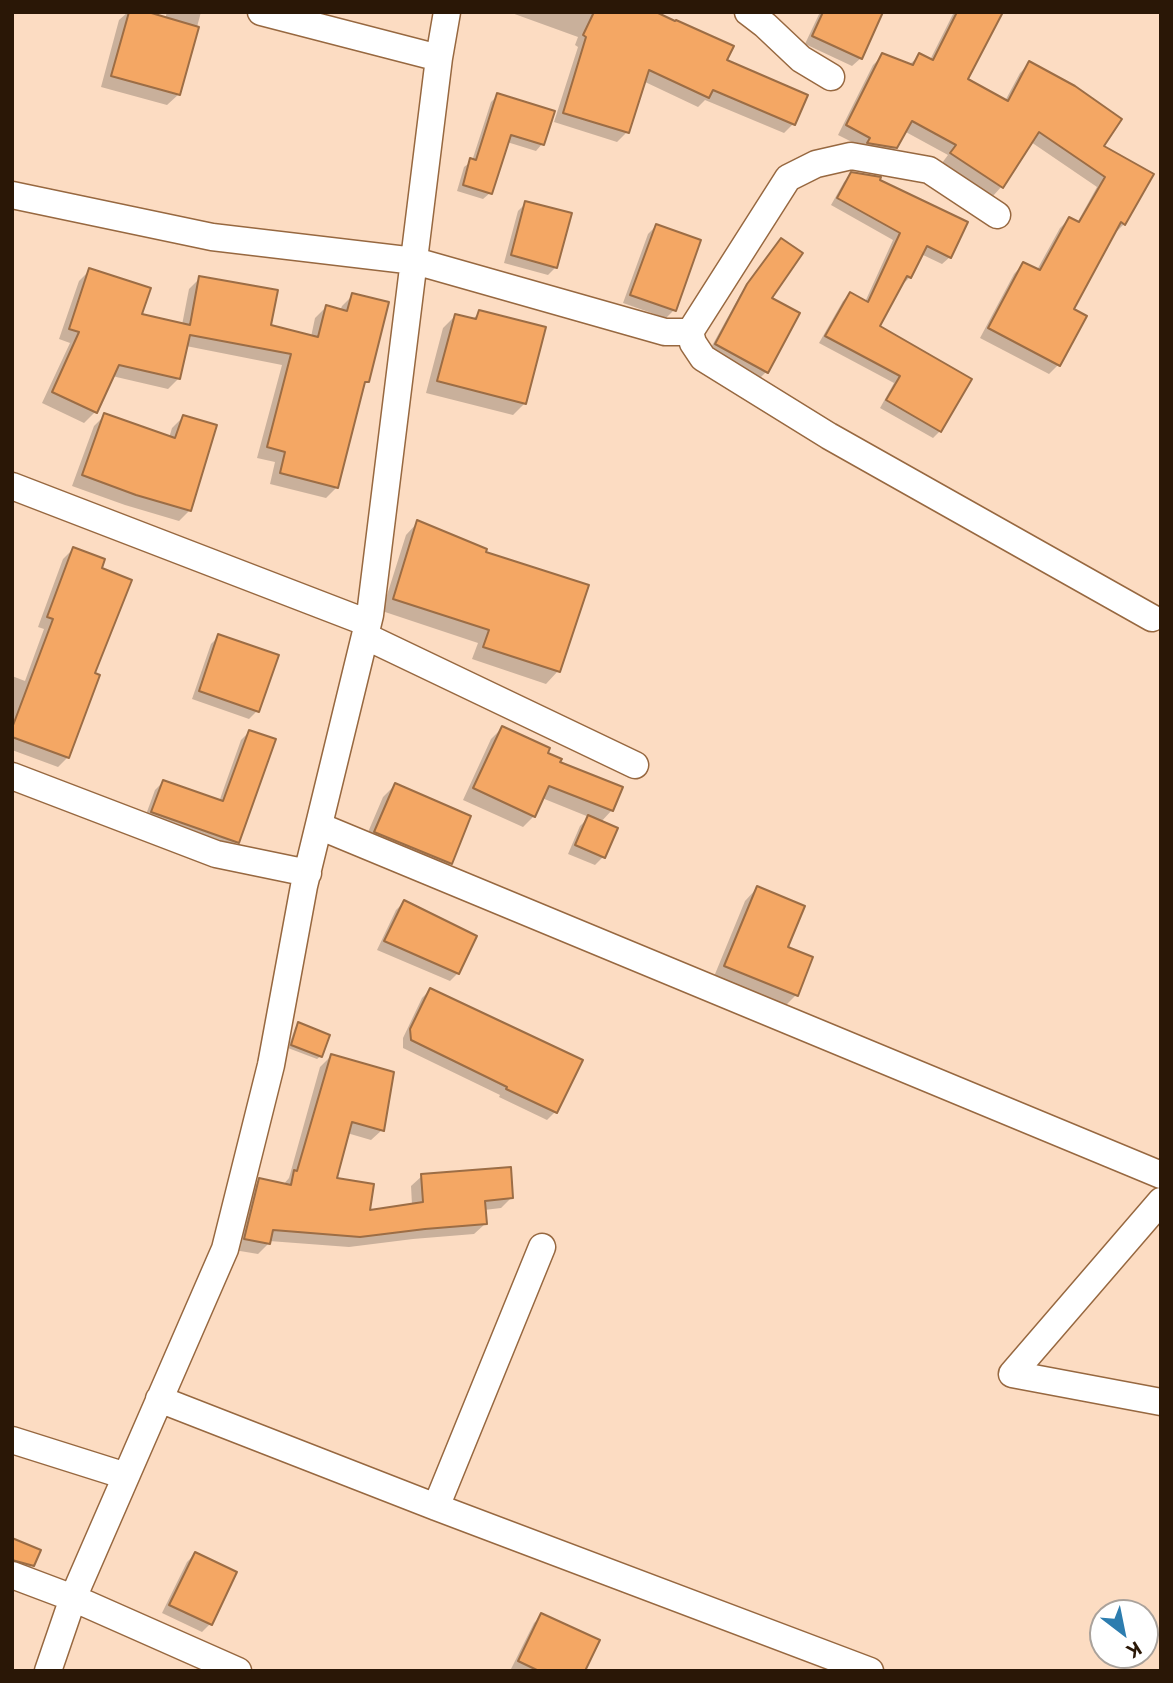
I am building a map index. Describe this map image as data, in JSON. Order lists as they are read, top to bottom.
{
  "north": "bottom right"
}
